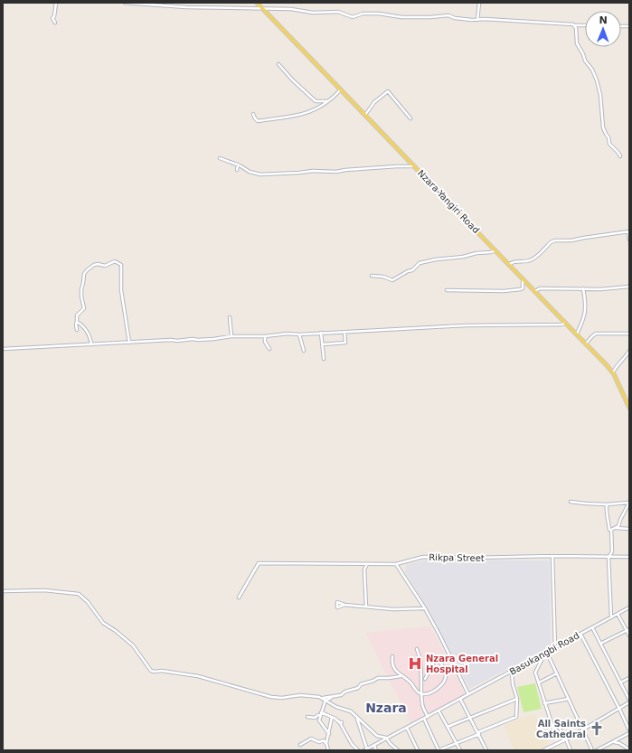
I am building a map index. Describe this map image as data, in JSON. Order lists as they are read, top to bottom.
{
  "streets": {
    "main road": ["Nzara-Yangiri Road"],
    "street": ["Rikpa Street", "Basukangbi Road"]
  },
  "districts": ["Nzara"],
  "places": {
    "hospital": ["Nzara General Hospital"],
    "church": ["All Saints Cathedral"]
  },
  "north": "top"
}
